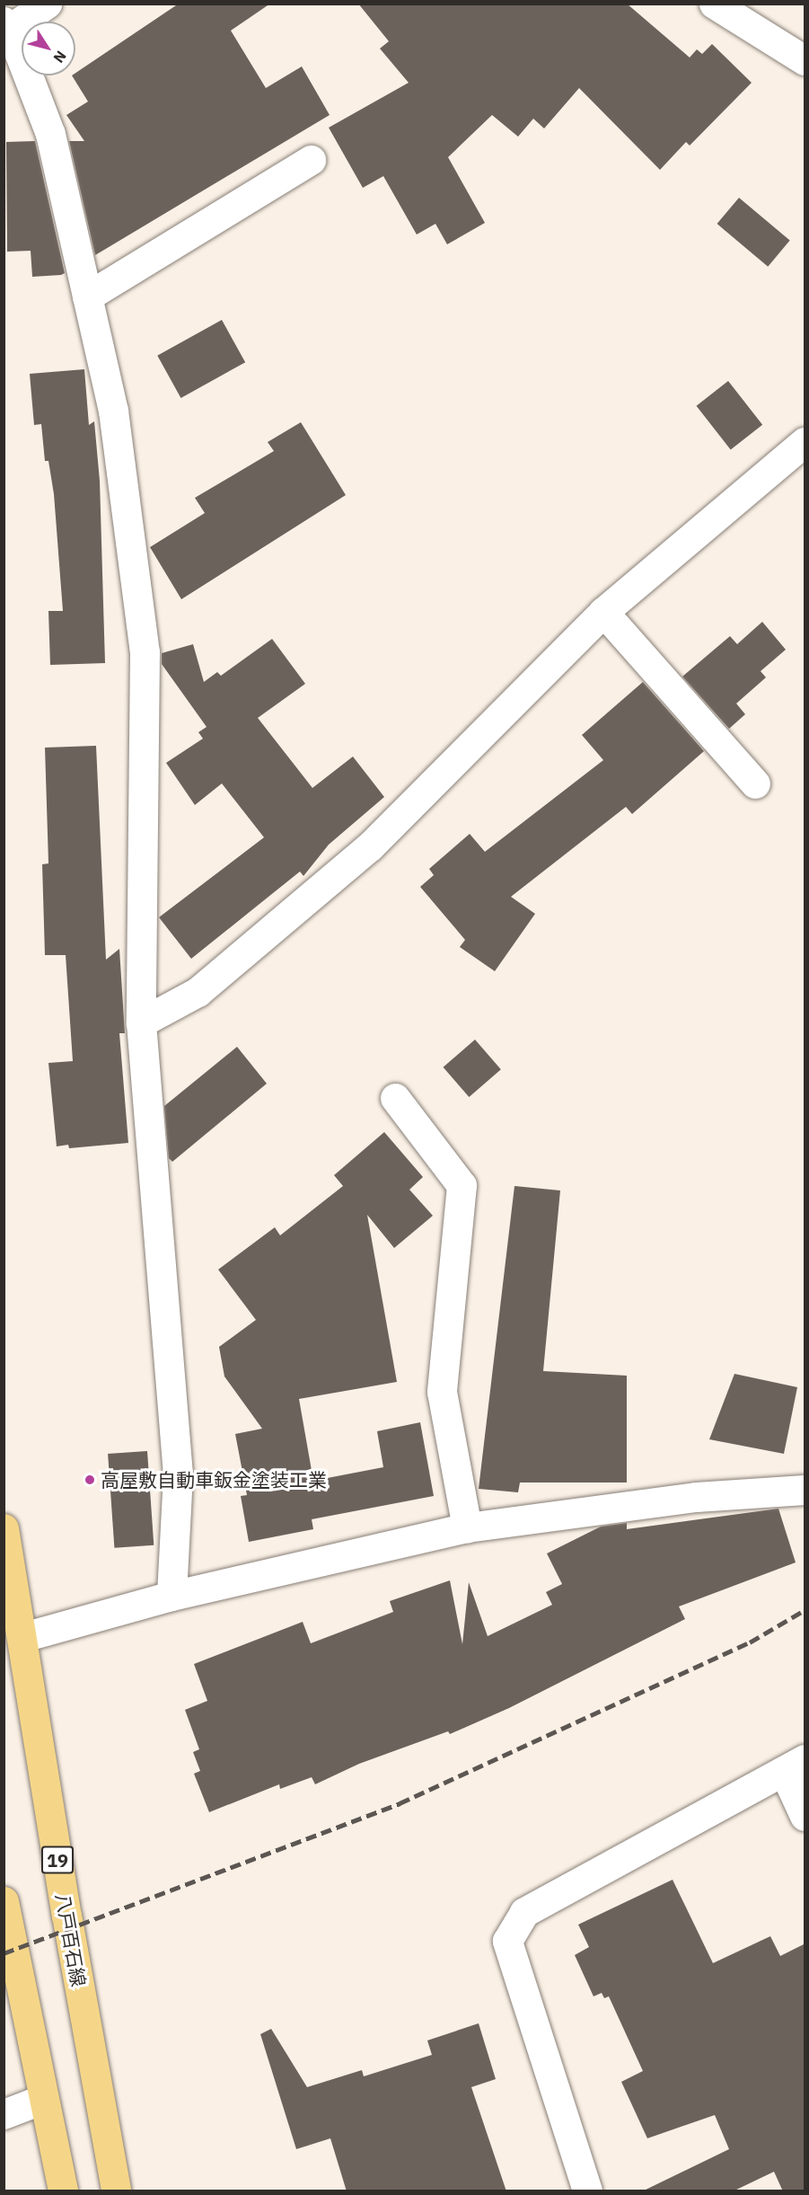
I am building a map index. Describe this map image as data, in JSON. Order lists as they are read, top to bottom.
{
  "streets": {
    "main road": ["19", "八戸百石線"]
  },
  "places": ["高屋敷自動車鈑金塗装工業"],
  "north": "bottom right"
}
